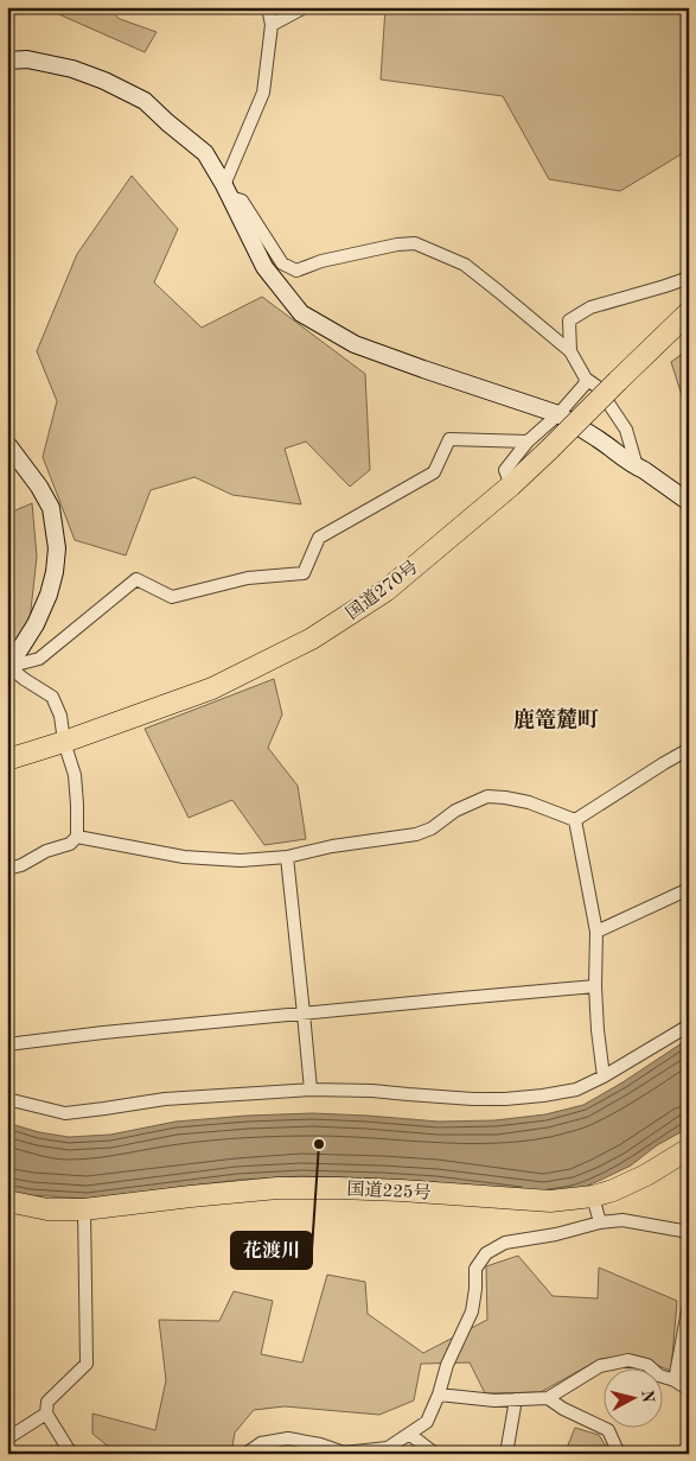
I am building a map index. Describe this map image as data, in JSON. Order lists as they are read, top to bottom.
{
  "streets": {
    "highway": ["国道270号", "国道225号"]
  },
  "districts": ["鹿篭麓町"],
  "places": ["花渡川"],
  "north": "right"
}
